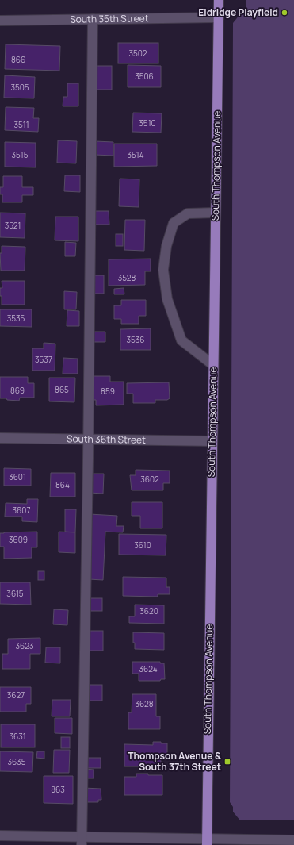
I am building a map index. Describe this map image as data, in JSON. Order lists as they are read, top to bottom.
{
  "streets": {
    "main road": ["South Thompson Avenue"],
    "street": ["South 35th Street", "South 36th Street"]
  },
  "crossings": [
    ["South 35th Street", "South Thompson Avenue"],
    ["South Thompson Avenue", "South 36th Street"]
  ],
  "places": {
    "other": ["Eldridge Playfield"],
    "transit": ["Thompson Avenue & South 37th Street"]
  },
  "house_numbers": [
    "3502",
    "866",
    "3506",
    "3505",
    "3510",
    "3511",
    "3515",
    "3514",
    "3521",
    "3528",
    "3535",
    "3536",
    "3537",
    "865",
    "869",
    "859",
    "3601",
    "3602",
    "864",
    "3607",
    "3609",
    "3610",
    "3615",
    "3620",
    "3623",
    "3624",
    "3627",
    "3628",
    "3631",
    "3635",
    "863"
  ]
}
